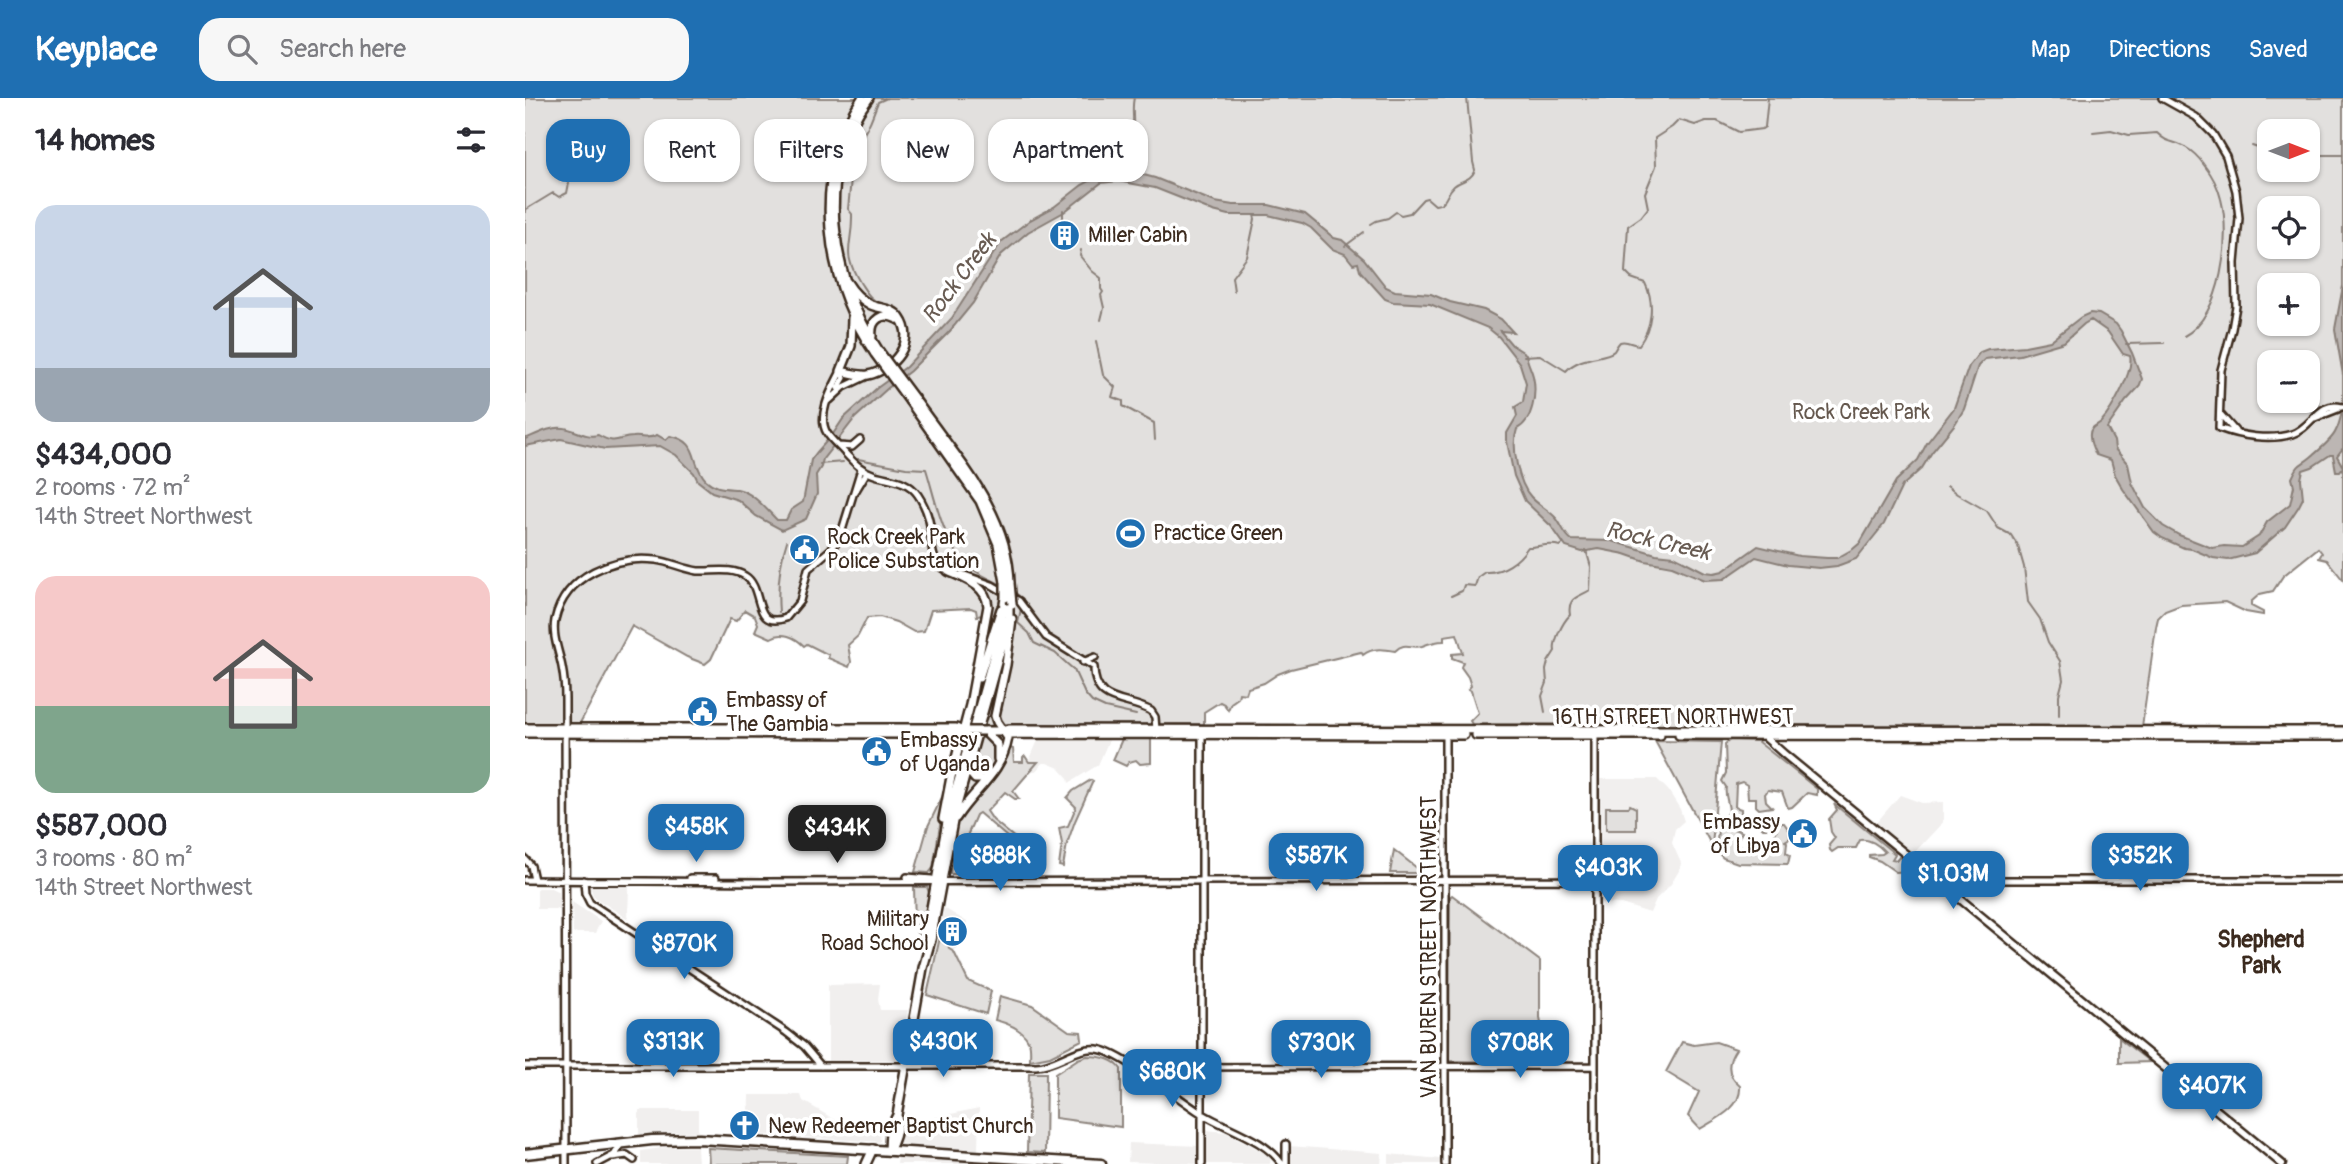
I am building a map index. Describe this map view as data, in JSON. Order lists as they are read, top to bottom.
{
  "streets": {
    "main road": ["16TH STREET NORTHWEST"],
    "street": ["VAN BUREN STREET NORTHWEST"]
  },
  "crossings": [
    ["16TH STREET NORTHWEST", "VAN BUREN STREET NORTHWEST"]
  ],
  "districts": ["Shepherd Park"],
  "water": ["Rock Creek"],
  "parks": ["Rock Creek Park"],
  "places": {
    "building": ["Miller Cabin", "Military Road School"],
    "sports": ["Practice Green"],
    "public building": [
      "Rock Creek Park Police Substation",
      "Embassy of The Gambia",
      "Embassy of Uganda",
      "Embassy of Libya"
    ],
    "church": ["New Redeemer Baptist Church"]
  },
  "north": "right",
  "page": {
    "header": "Keyplace",
    "search": "Search here",
    "nav": ["Map", "Directions", "Saved"],
    "heading": "14 homes",
    "map_buttons": ["+", "−"],
    "chip": [
      "Buy",
      "Rent",
      "Filters",
      "New",
      "Apartment"
    ],
    "list": [
      {
        "name": "$434,000",
        "note": "2 rooms · 72 m² · 14th Street Northwest"
      },
      {
        "name": "$587,000",
        "note": "3 rooms · 80 m² · 14th Street Northwest"
      }
    ],
    "price": [
      "$458K",
      "$434K",
      "$888K",
      "$587K",
      "$352K",
      "$403K",
      "$1.03M",
      "$870K",
      "$313K",
      "$430K",
      "$730K",
      "$708K",
      "$680K",
      "$407K"
    ]
  }
}
